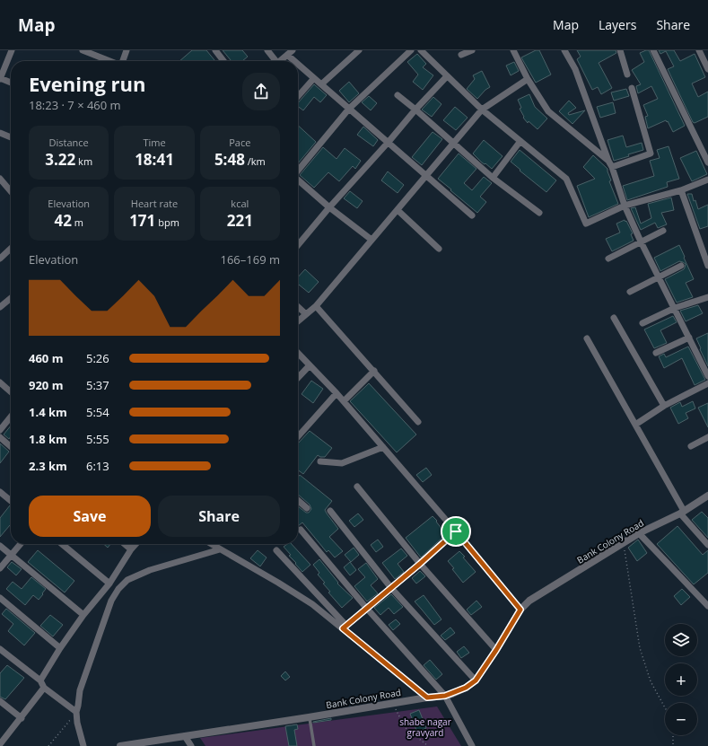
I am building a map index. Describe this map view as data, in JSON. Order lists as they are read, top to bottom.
{
  "streets": {
    "street": ["Bank Colony Road"]
  },
  "parks": ["shabe nagar gravyard"],
  "page": {
    "header": "Map",
    "nav": ["Map", "Layers", "Share"],
    "heading": ["Evening run", "18:23 · 7 × 460 m"],
    "stats": [
      ["Distance", "3.22 km"],
      ["Time", "18:41"],
      ["Pace", "5:48 /km"],
      ["Elevation", "42 m"],
      ["Heart rate", "171 bpm"],
      ["kcal", "221"]
    ],
    "chart": ["Elevation", "166–169 m"],
    "list": [
      {
        "name": "460 m",
        "note": "5:26"
      },
      {
        "name": "920 m",
        "note": "5:37"
      },
      {
        "name": "1.4 km",
        "note": "5:54"
      },
      {
        "name": "1.8 km",
        "note": "5:55"
      },
      {
        "name": "2.3 km",
        "note": "6:13"
      }
    ],
    "buttons": ["Save", "Share"],
    "map_buttons": ["+", "−"]
  }
}
